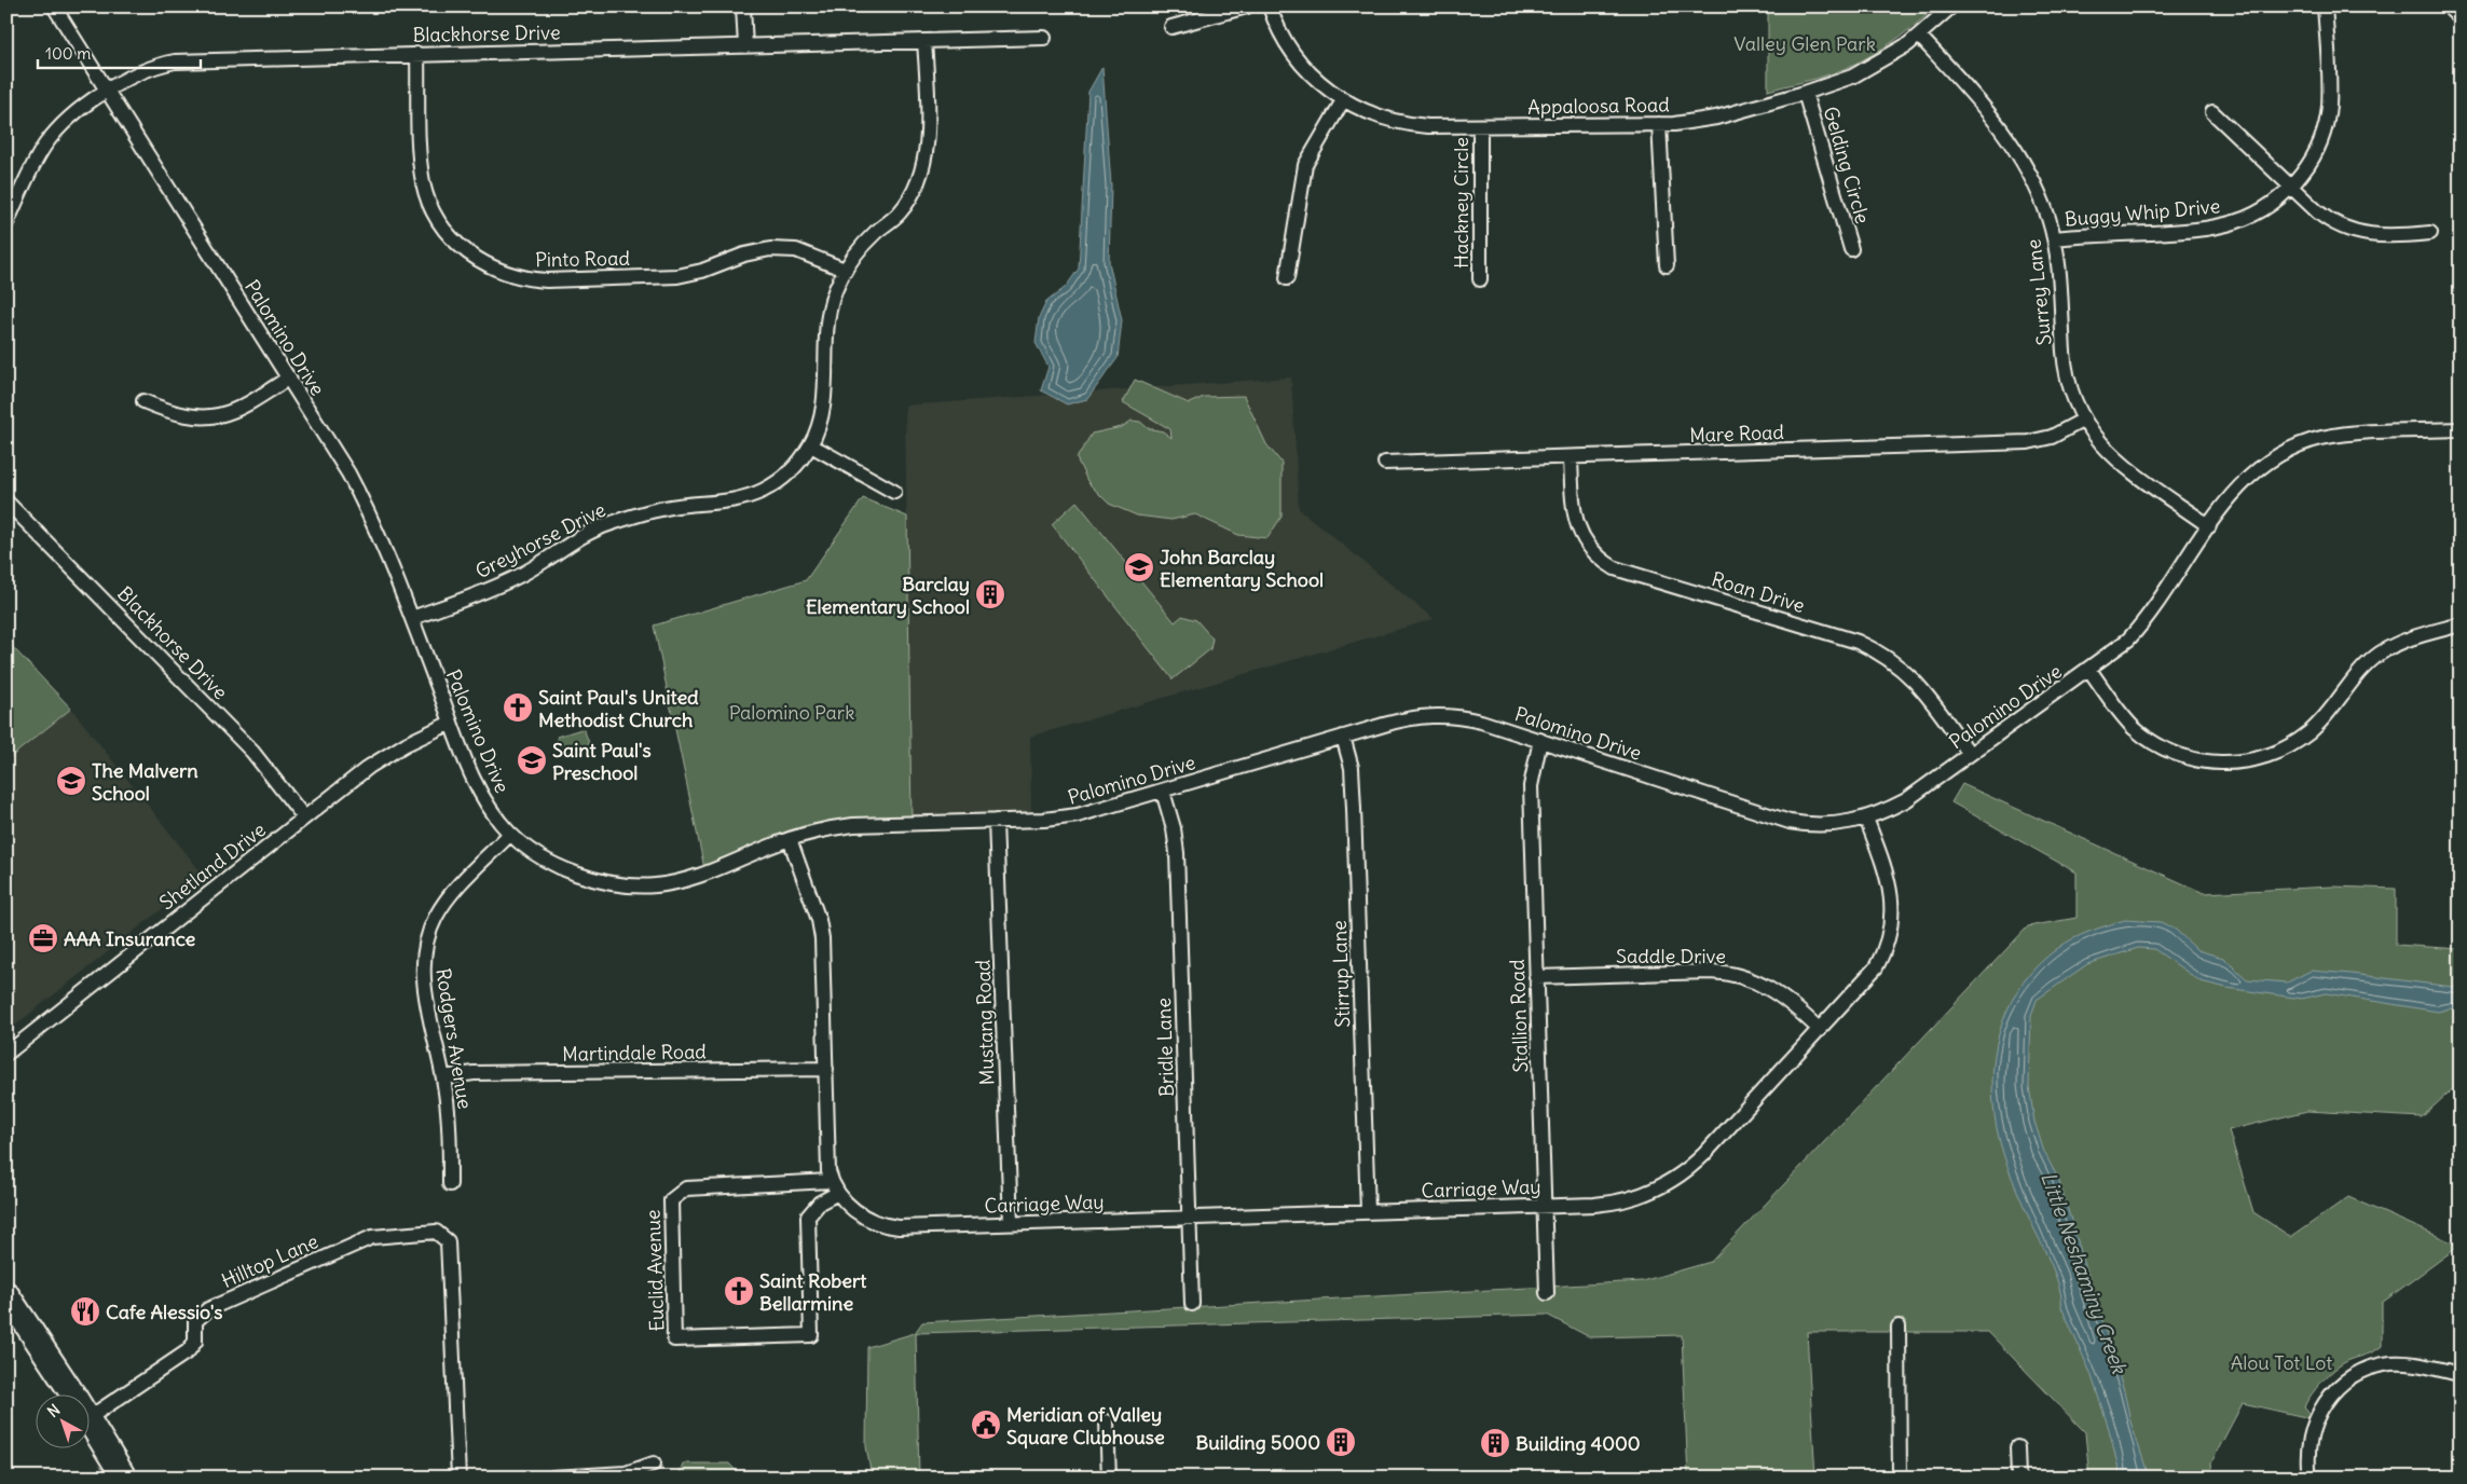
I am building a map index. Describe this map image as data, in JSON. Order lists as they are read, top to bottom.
{
  "streets": {
    "street": [
      "Blackhorse Drive",
      "Appaloosa Road",
      "Gelding Circle",
      "Hackney Circle",
      "Buggy Whip Drive",
      "Pinto Road",
      "Surrey Lane",
      "Palomino Drive",
      "Mare Road",
      "Greyhorse Drive",
      "Roan Drive",
      "Shetland Drive",
      "Saddle Drive",
      "Stirrup Lane",
      "Stallion Road",
      "Mustang Road",
      "Rodgers Avenue",
      "Bridle Lane",
      "Martindale Road",
      "Carriage Way",
      "Hilltop Lane",
      "Euclid Avenue"
    ]
  },
  "crossings": [
    ["Blackhorse Drive", "Pinto Road"],
    ["Blackhorse Drive", "Palomino Drive"],
    ["Blackhorse Drive", "Greyhorse Drive"],
    ["Blackhorse Drive", "Shetland Drive"],
    ["Appaloosa Road", "Gelding Circle"],
    ["Appaloosa Road", "Hackney Circle"],
    ["Appaloosa Road", "Surrey Lane"],
    ["Buggy Whip Drive", "Surrey Lane"],
    ["Pinto Road", "Greyhorse Drive"],
    ["Surrey Lane", "Palomino Drive"],
    ["Surrey Lane", "Mare Road"],
    ["Palomino Drive", "Greyhorse Drive"],
    ["Palomino Drive", "Roan Drive"],
    ["Palomino Drive", "Shetland Drive"],
    ["Palomino Drive", "Stirrup Lane"],
    ["Palomino Drive", "Stallion Road"],
    ["Palomino Drive", "Mustang Road"],
    ["Palomino Drive", "Rodgers Avenue"],
    ["Palomino Drive", "Bridle Lane"],
    ["Palomino Drive", "Carriage Way"],
    ["Mare Road", "Roan Drive"],
    ["Saddle Drive", "Stallion Road"],
    ["Saddle Drive", "Carriage Way"],
    ["Stirrup Lane", "Carriage Way"],
    ["Stallion Road", "Carriage Way"],
    ["Mustang Road", "Carriage Way"],
    ["Rodgers Avenue", "Martindale Road"],
    ["Bridle Lane", "Carriage Way"],
    ["Carriage Way", "Euclid Avenue"]
  ],
  "water": ["Little Neshaminy Creek"],
  "parks": ["Valley Glen Park", "Palomino Park", "Alou Tot Lot"],
  "places": {
    "school or university": ["John Barclay Elementary School", "Saint Paul's Preschool", "The Malvern School"],
    "building": ["Barclay Elementary School", "Building 5000", "Building 4000"],
    "church": ["Saint Paul's United Methodist Church", "Saint Robert Bellarmine"],
    "office": ["AAA Insurance"],
    "restaurant": ["Cafe Alessio's"],
    "public building": ["Meridian of Valley Square Clubhouse"]
  },
  "scale_bar": "100 m",
  "north": "top left"
}
